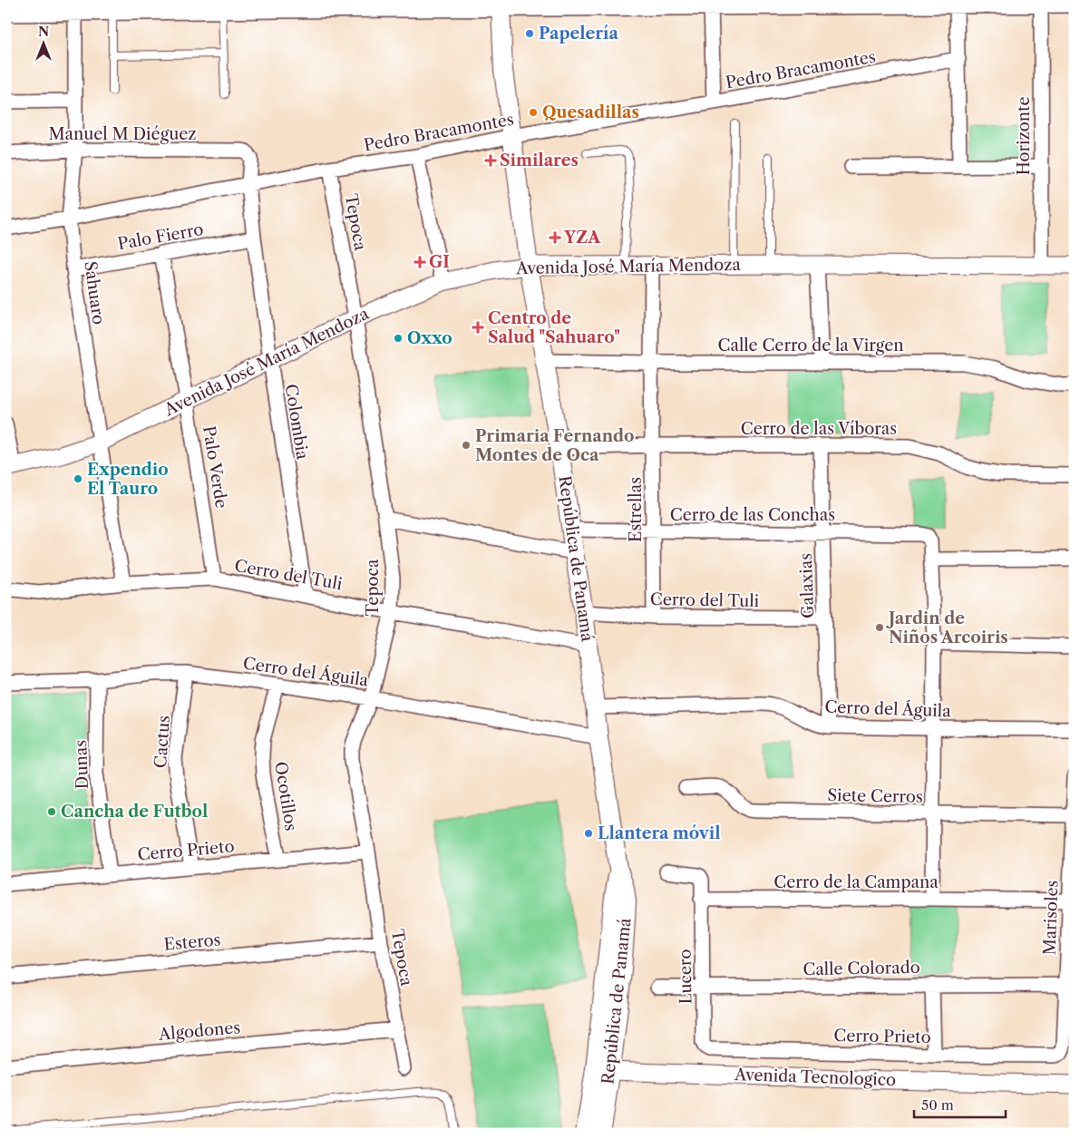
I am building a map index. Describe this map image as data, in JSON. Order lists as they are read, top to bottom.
{
  "streets": {
    "main road": ["República de Panamá"],
    "street": [
      "Pedro Bracamontes",
      "Manuel M Diéguez",
      "Horizonte",
      "Tepoca",
      "Palo Fierro",
      "Avenida José María Mendoza",
      "Sahuaro",
      "Calle Cerro de la Virgen",
      "Colombia",
      "Cerro de las Víboras",
      "Palo Verde",
      "Estrellas",
      "Cerro de las Conchas",
      "Cerro del Tuli",
      "Galaxias",
      "Cerro del Águila",
      "Cactus",
      "Dunas",
      "Ocotillos",
      "Siete Cerros",
      "Cerro Prieto",
      "Cerro de la Campana",
      "Marisoles",
      "Esteros",
      "Calle Colorado",
      "Lucero",
      "Algodones",
      "Avenida Tecnologico"
    ]
  },
  "crossings": [
    ["Pedro Bracamontes", "Tepoca"],
    ["Pedro Bracamontes", "Sahuaro"],
    ["Pedro Bracamontes", "Colombia"],
    ["Pedro Bracamontes", "República de Panamá"],
    ["Manuel M Diéguez", "Sahuaro"],
    ["Manuel M Diéguez", "Colombia"],
    ["Horizonte", "Avenida José María Mendoza"],
    ["Tepoca", "Avenida José María Mendoza"],
    ["Tepoca", "Cerro del Tuli"],
    ["Tepoca", "Cerro del Águila"],
    ["Tepoca", "Cerro Prieto"],
    ["Tepoca", "Esteros"],
    ["Tepoca", "Algodones"],
    ["Palo Fierro", "Sahuaro"],
    ["Palo Fierro", "Colombia"],
    ["Palo Fierro", "Palo Verde"],
    ["Avenida José María Mendoza", "Sahuaro"],
    ["Avenida José María Mendoza", "Colombia"],
    ["Avenida José María Mendoza", "Palo Verde"],
    ["Avenida José María Mendoza", "Estrellas"],
    ["Avenida José María Mendoza", "República de Panamá"],
    ["Sahuaro", "Cerro del Tuli"],
    ["Calle Cerro de la Virgen", "Estrellas"],
    ["Calle Cerro de la Virgen", "República de Panamá"],
    ["Colombia", "Cerro del Tuli"],
    ["Cerro de las Víboras", "Estrellas"],
    ["Cerro de las Víboras", "República de Panamá"],
    ["Cerro de las Víboras", "Galaxias"],
    ["Palo Verde", "Cerro del Tuli"],
    ["Estrellas", "Cerro de las Conchas"],
    ["Estrellas", "Cerro del Tuli"],
    ["Cerro de las Conchas", "República de Panamá"],
    ["Cerro de las Conchas", "Galaxias"],
    ["República de Panamá", "Cerro del Tuli"],
    ["República de Panamá", "Cerro del Águila"],
    ["República de Panamá", "Avenida Tecnologico"],
    ["Cerro del Tuli", "Galaxias"],
    ["Galaxias", "Cerro del Águila"],
    ["Cerro del Águila", "Cactus"],
    ["Cerro del Águila", "Dunas"],
    ["Cerro del Águila", "Ocotillos"],
    ["Cactus", "Cerro Prieto"],
    ["Dunas", "Cerro Prieto"],
    ["Ocotillos", "Cerro Prieto"],
    ["Siete Cerros", "Marisoles"],
    ["Cerro Prieto", "Marisoles"],
    ["Cerro Prieto", "Lucero"],
    ["Cerro de la Campana", "Marisoles"],
    ["Cerro de la Campana", "Lucero"],
    ["Marisoles", "Calle Colorado"],
    ["Calle Colorado", "Lucero"]
  ],
  "places": {
    "other": [
      "Papelería",
      "Quesadillas",
      "Oxxo",
      "Primaria Fernando Montes de Oca",
      "Expendio El Tauro",
      "Jardin de Niños Arcoiris",
      "Cancha de Futbol",
      "Llantera móvil"
    ],
    "health": [
      "Similares",
      "YZA",
      "GI",
      "Centro de Salud \"Sahuaro\""
    ]
  },
  "scale_bar": "50 m",
  "north": "top"
}
